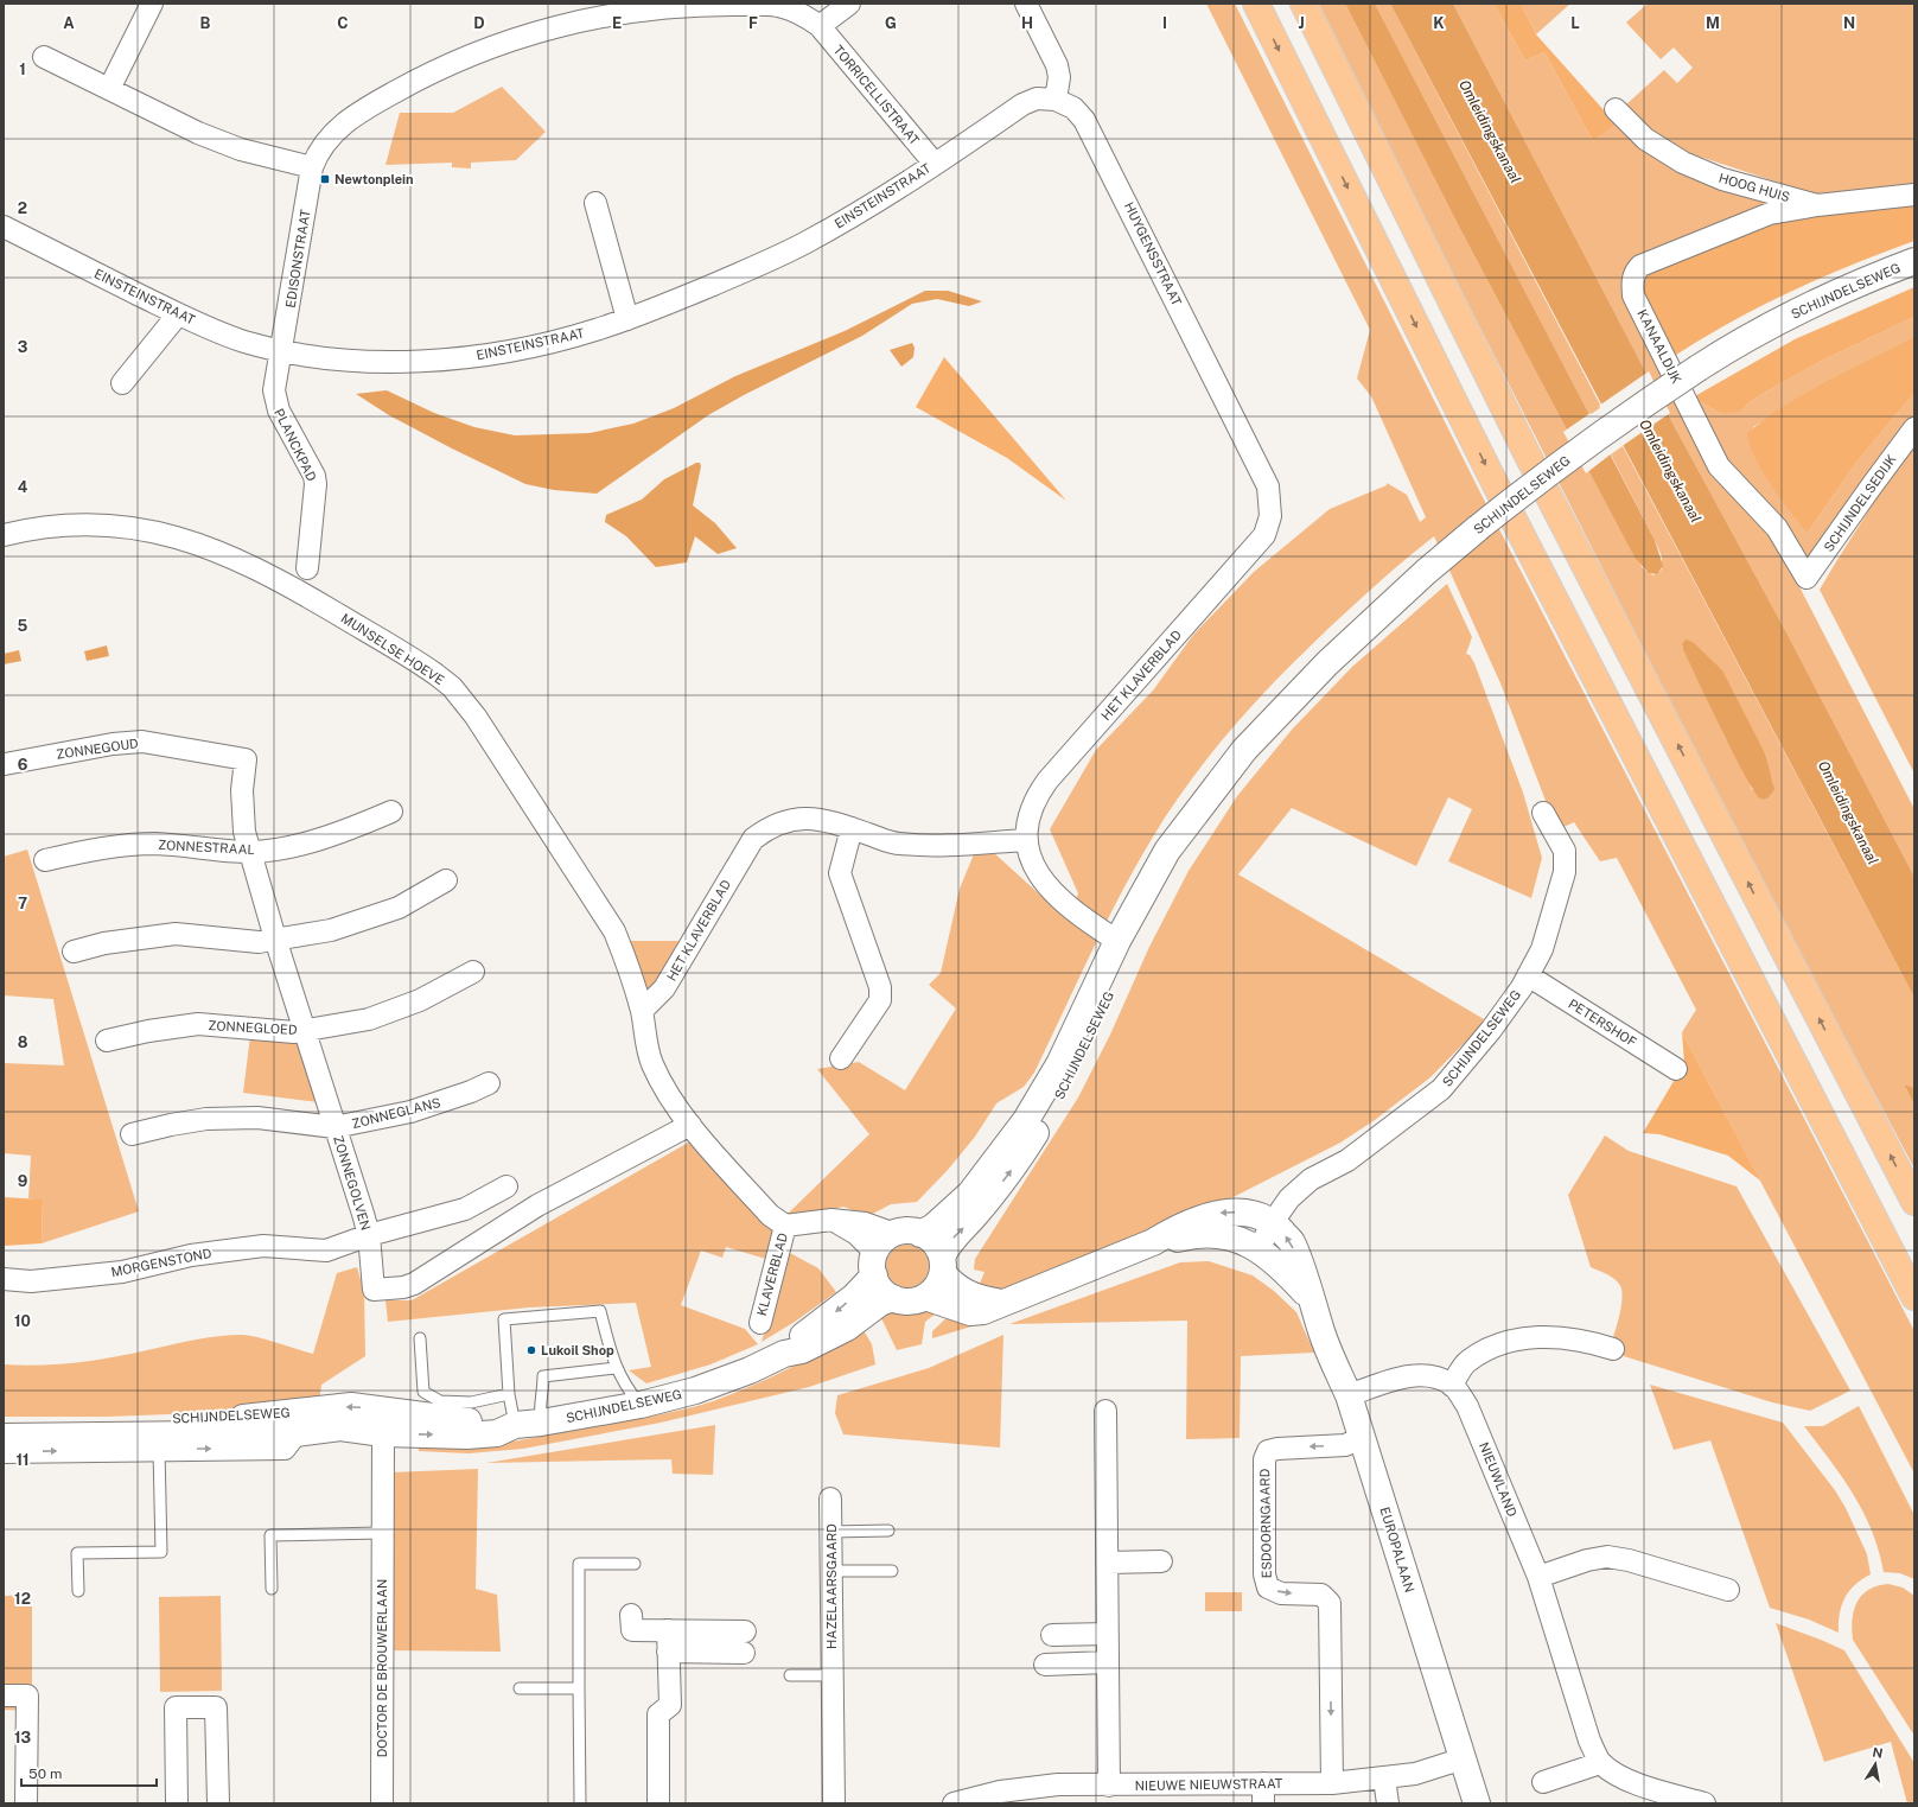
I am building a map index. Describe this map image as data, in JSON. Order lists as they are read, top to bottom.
{
  "streets": {
    "main road": ["SCHIJNDELSEWEG", "EUROPALAAN"],
    "street": [
      "TORRICELLISTRAAT",
      "HOOG HUIS",
      "EINSTEINSTRAAT",
      "HUYGENSSTRAAT",
      "EDISONSTRAAT",
      "KANAALDIJK",
      "PLANCKPAD",
      "SCHIJNDELSEDIJK",
      "MUNSELSE HOEVE",
      "HET KLAVERBLAD",
      "ZONNEGOUD",
      "ZONNESTRAAL",
      "PETERSHOF",
      "ZONNEGLOED",
      "ZONNEGLANS",
      "ZONNEGOLVEN",
      "MORGENSTOND",
      "KLAVERBLAD",
      "NIEUWLAND",
      "ESDOORNGAARD",
      "HAZELAARSGAARD",
      "DOCTOR DE BROUWERLAAN",
      "NIEUWE NIEUWSTRAAT"
    ]
  },
  "crossings": [
    ["TORRICELLISTRAAT", "EINSTEINSTRAAT"],
    ["HOOG HUIS", "KANAALDIJK"],
    ["EINSTEINSTRAAT", "HUYGENSSTRAAT"],
    ["EINSTEINSTRAAT", "EDISONSTRAAT"],
    ["EINSTEINSTRAAT", "PLANCKPAD"],
    ["HUYGENSSTRAAT", "HET KLAVERBLAD"],
    ["EDISONSTRAAT", "PLANCKPAD"],
    ["SCHIJNDELSEWEG", "HET KLAVERBLAD"],
    ["SCHIJNDELSEWEG", "PETERSHOF"],
    ["SCHIJNDELSEWEG", "EUROPALAAN"],
    ["SCHIJNDELSEWEG", "DOCTOR DE BROUWERLAAN"],
    ["KANAALDIJK", "SCHIJNDELSEDIJK"],
    ["MUNSELSE HOEVE", "HET KLAVERBLAD"],
    ["ZONNEGOUD", "ZONNEGOLVEN"],
    ["ZONNESTRAAL", "ZONNEGOLVEN"],
    ["ZONNEGLOED", "ZONNEGOLVEN"],
    ["ZONNEGLANS", "ZONNEGOLVEN"],
    ["ZONNEGOLVEN", "MORGENSTOND"],
    ["NIEUWLAND", "EUROPALAAN"],
    ["ESDOORNGAARD", "EUROPALAAN"],
    ["ESDOORNGAARD", "NIEUWE NIEUWSTRAAT"],
    ["EUROPALAAN", "NIEUWE NIEUWSTRAAT"]
  ],
  "water": ["Omleidingskanaal"],
  "places": {
    "transit": ["Newtonplein"],
    "other": ["Lukoil Shop"]
  },
  "scale_bar": "50 m",
  "north": "top",
  "grid": {
    "columns": [
      "A",
      "B",
      "C",
      "D",
      "E",
      "F",
      "G",
      "H",
      "I",
      "J",
      "K",
      "L",
      "M",
      "N"
    ],
    "rows": [
      "1",
      "2",
      "3",
      "4",
      "5",
      "6",
      "7",
      "8",
      "9",
      "10",
      "11",
      "12",
      "13"
    ]
  }
}
